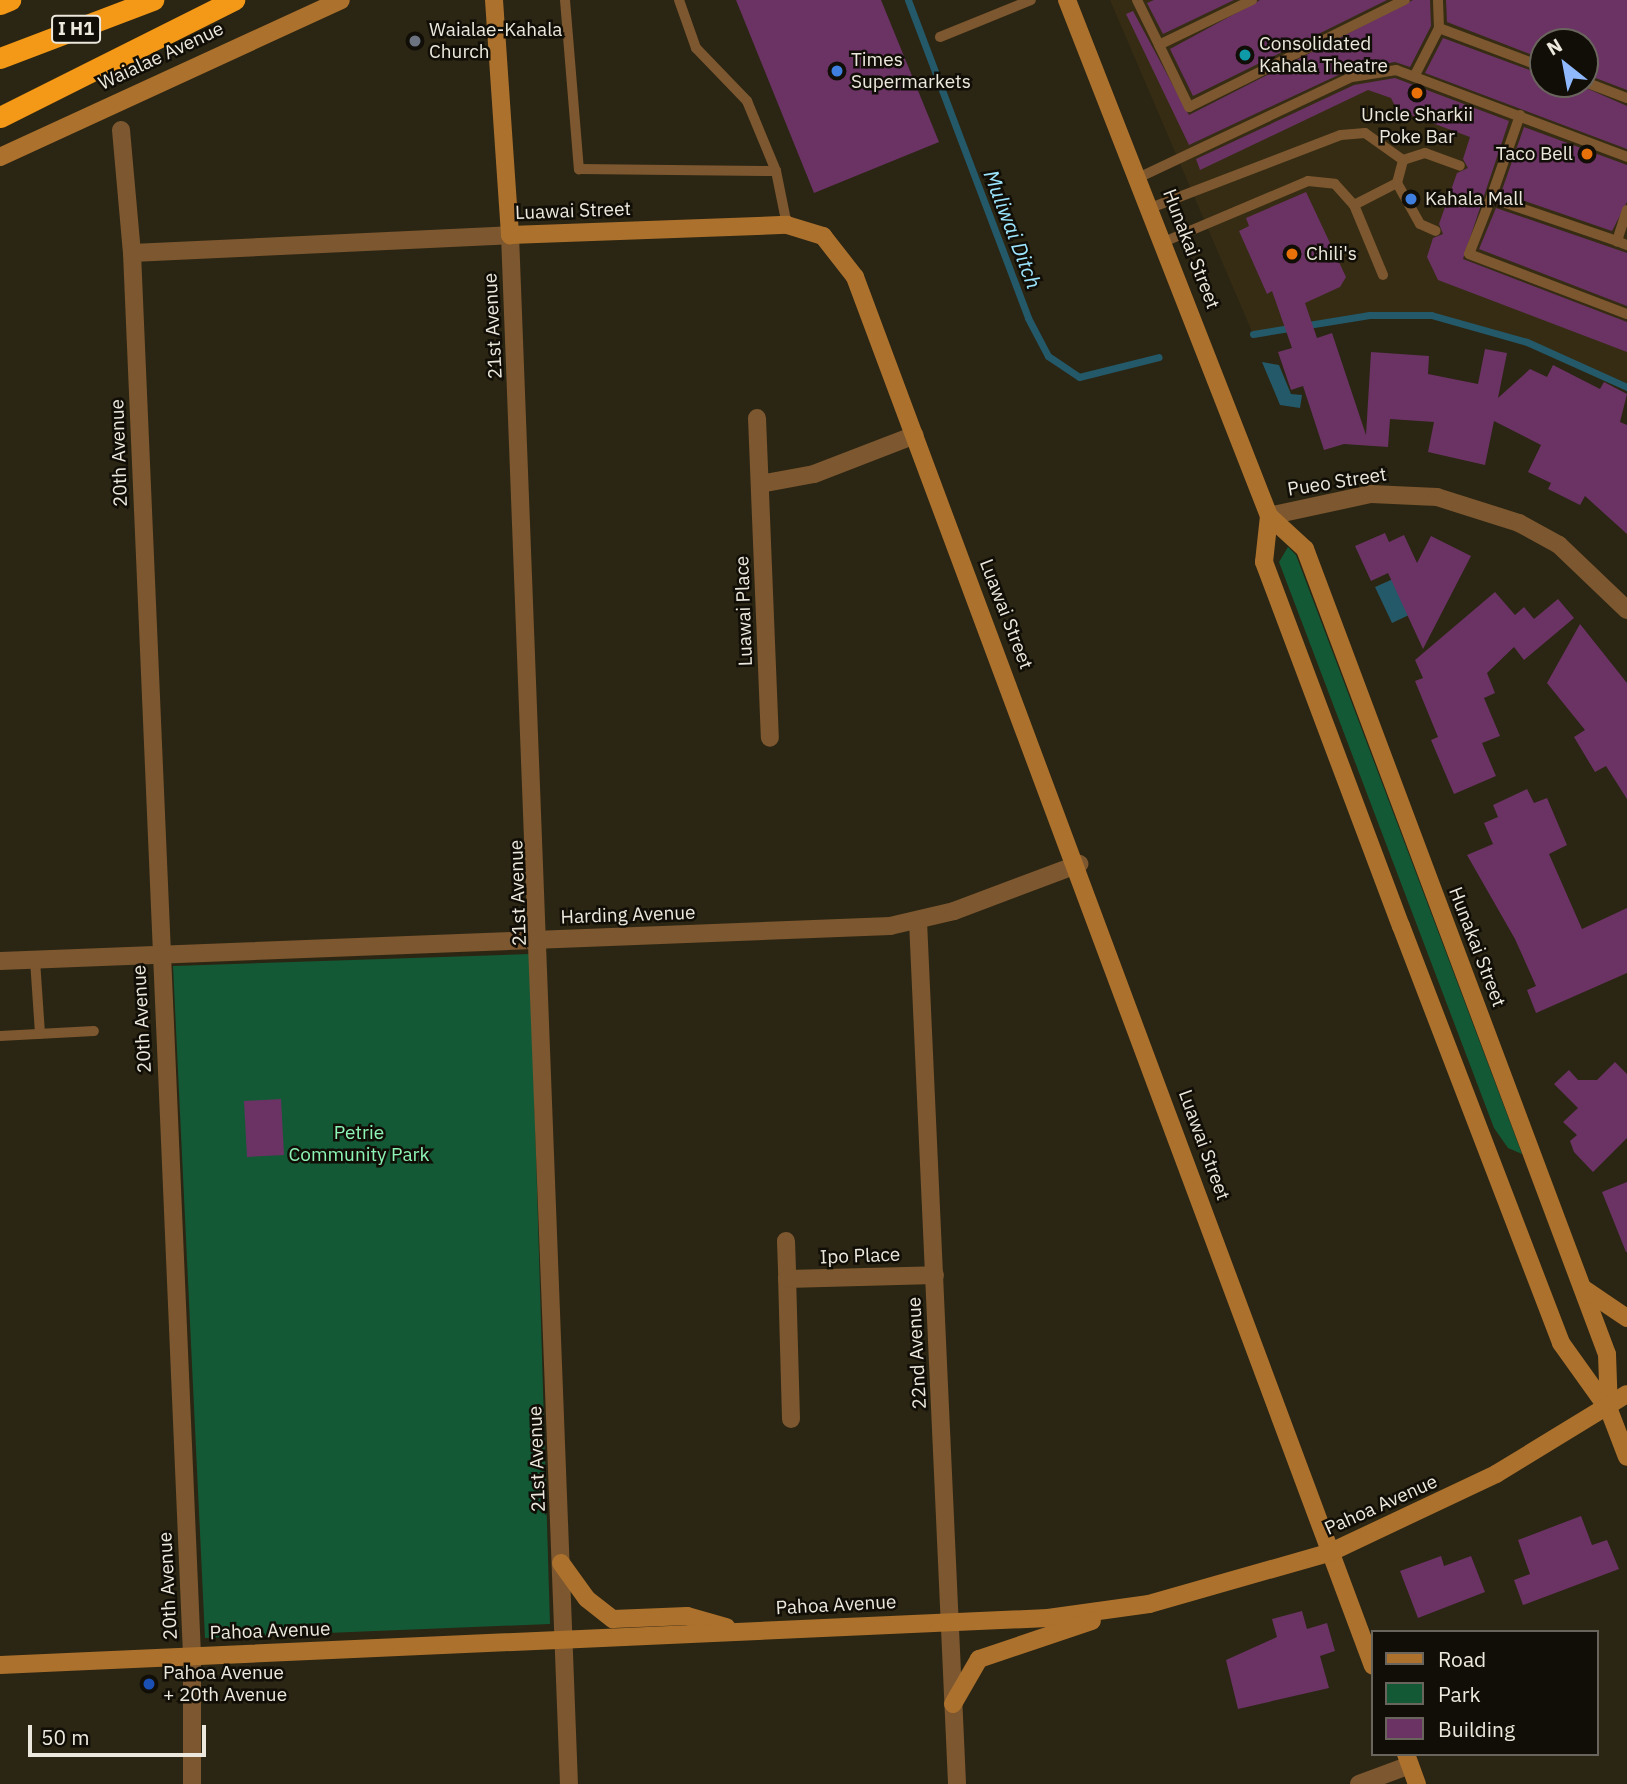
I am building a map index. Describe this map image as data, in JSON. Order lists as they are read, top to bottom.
{
  "streets": {
    "highway": ["I H1"],
    "street": [
      "Waialae Avenue",
      "Luawai Street",
      "Hunakai Street",
      "21st Avenue",
      "20th Avenue",
      "Pueo Street",
      "Luawai Place",
      "Harding Avenue",
      "Ipo Place",
      "22nd Avenue",
      "Pahoa Avenue"
    ]
  },
  "crossings": [
    ["Luawai Street", "21st Avenue"],
    ["Luawai Street", "20th Avenue"],
    ["Luawai Street", "Harding Avenue"],
    ["Luawai Street", "Pahoa Avenue"],
    ["Hunakai Street", "Pueo Street"],
    ["Hunakai Street", "Pahoa Avenue"],
    ["21st Avenue", "Harding Avenue"],
    ["21st Avenue", "Pahoa Avenue"],
    ["20th Avenue", "Harding Avenue"],
    ["20th Avenue", "Pahoa Avenue"],
    ["Harding Avenue", "22nd Avenue"],
    ["Ipo Place", "22nd Avenue"],
    ["22nd Avenue", "Pahoa Avenue"]
  ],
  "water": ["Muliwai Ditch"],
  "parks": ["Petrie Community Park"],
  "places": [
    "Waialae-Kahala Church",
    "Consolidated Kahala Theatre",
    "Times Supermarkets",
    "Uncle Sharkii Poke Bar",
    "Taco Bell",
    "Kahala Mall",
    "Chili's",
    "Pahoa Avenue + 20th Avenue"
  ],
  "legend": ["Road", "Park", "Building"],
  "scale_bar": "50 m",
  "north": "top left"
}
